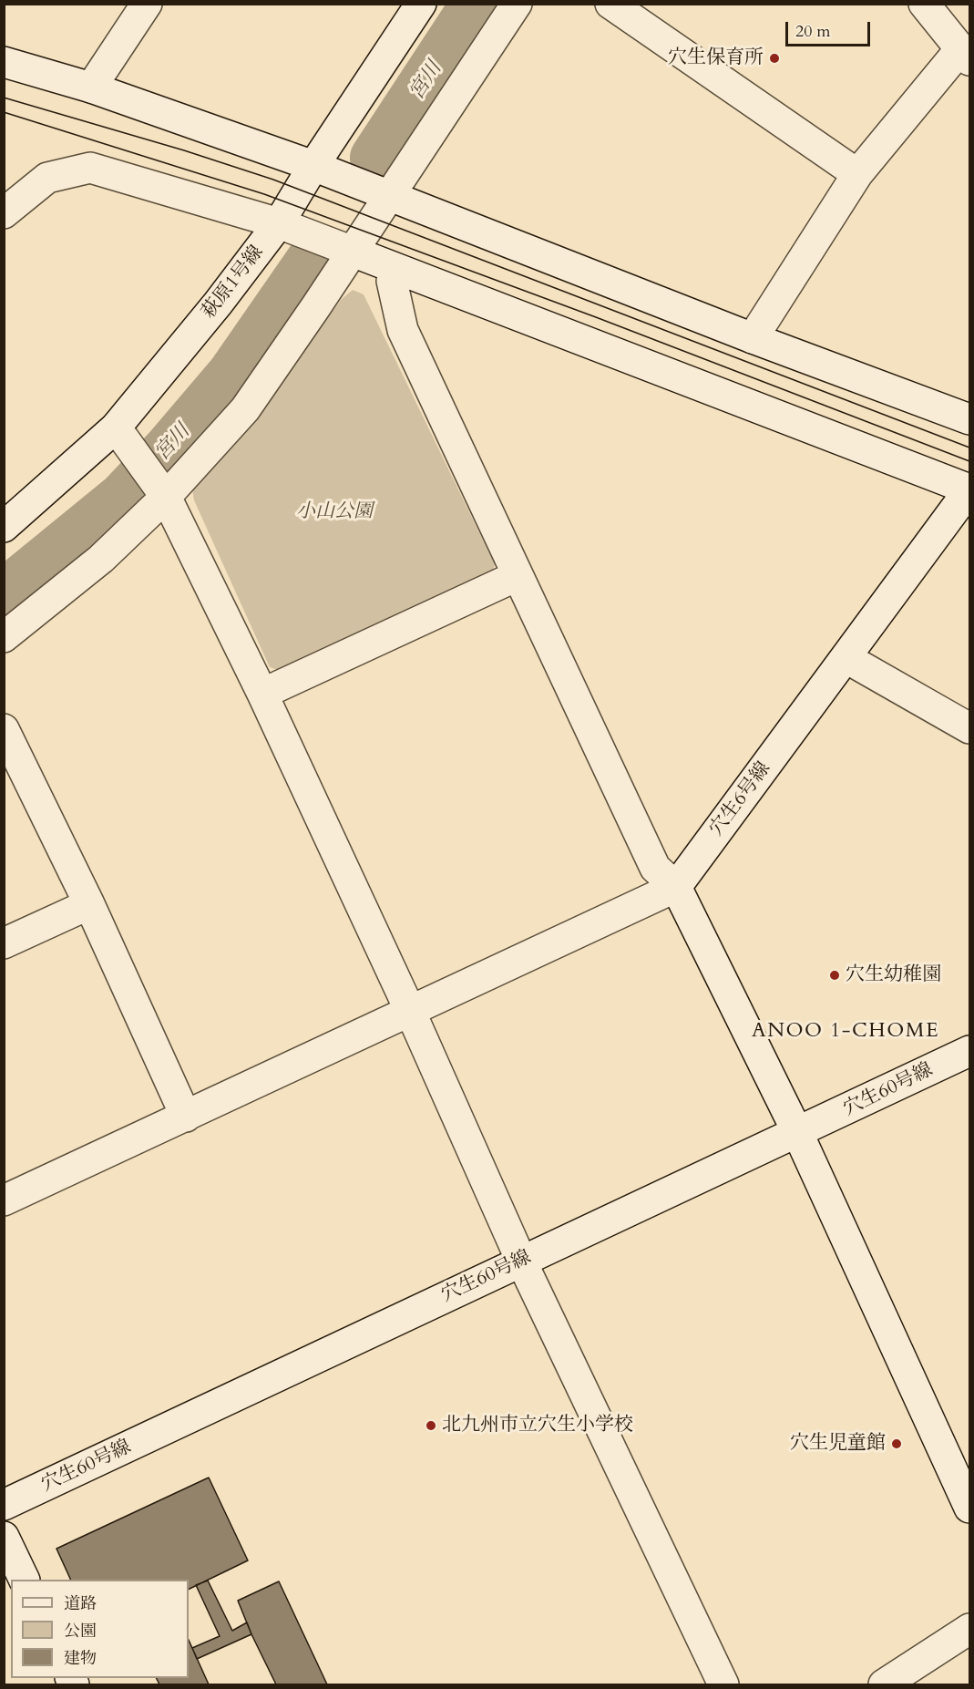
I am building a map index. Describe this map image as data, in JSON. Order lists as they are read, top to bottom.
{
  "streets": {
    "street": ["萩原1号線", "穴生6号線", "穴生60号線"]
  },
  "districts": ["ANOO 1-CHOME"],
  "water": ["宮川"],
  "parks": ["小山公園"],
  "places": [
    "穴生保育所",
    "穴生幼稚園",
    "北九州市立穴生小学校",
    "穴生児童館"
  ],
  "legend": ["道路", "公園", "建物"],
  "scale_bar": "20 m"
}
